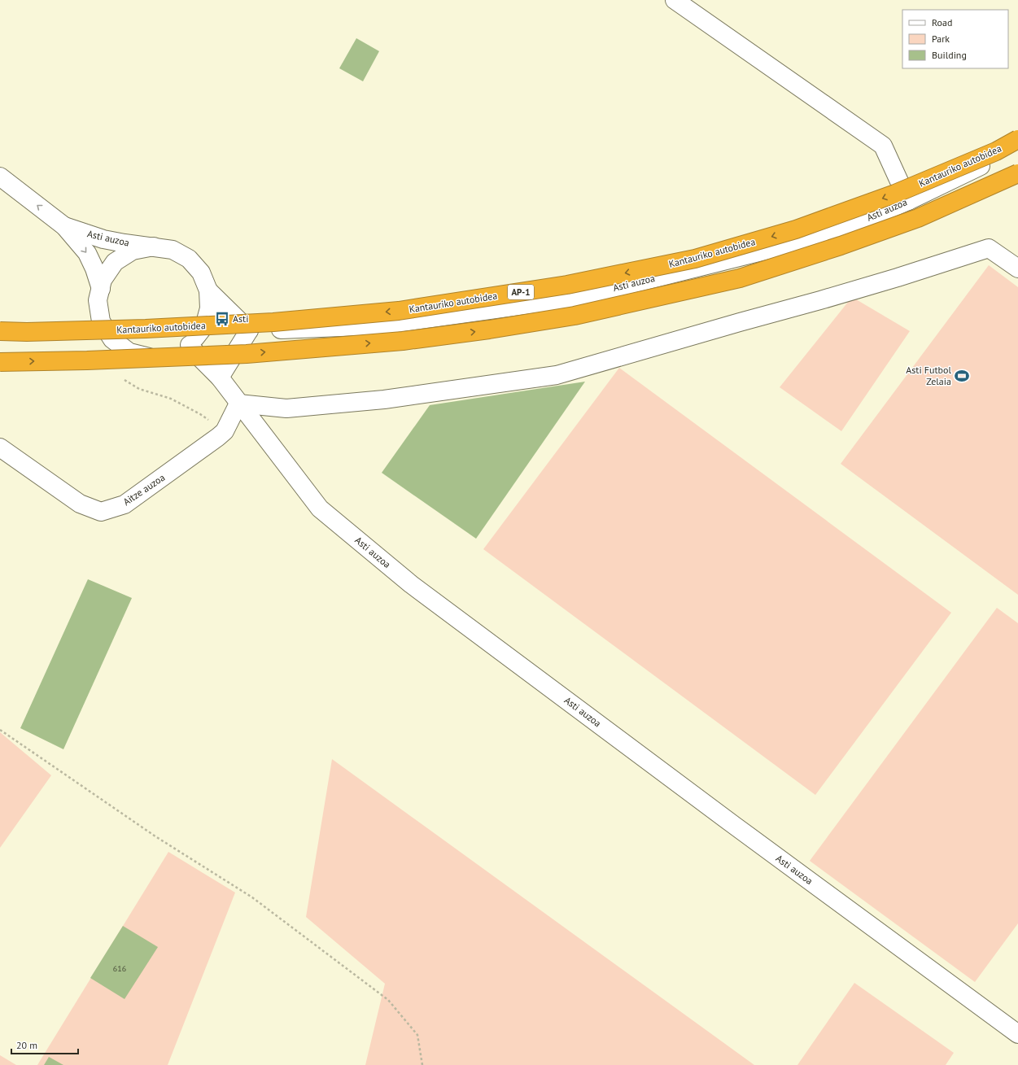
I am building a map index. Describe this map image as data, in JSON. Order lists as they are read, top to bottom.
{
  "streets": {
    "highway": ["Kantauriko autobidea", "AP-1"],
    "street": ["Asti auzoa", "Aitze auzoa"]
  },
  "crossings": [
    ["Asti auzoa", "Aitze auzoa"]
  ],
  "places": {
    "bus stop": ["Asti"],
    "sports": ["Asti Futbol Zelaia"]
  },
  "house_numbers": ["616"],
  "legend": ["Road", "Park", "Building"],
  "scale_bar": "20 m"
}
